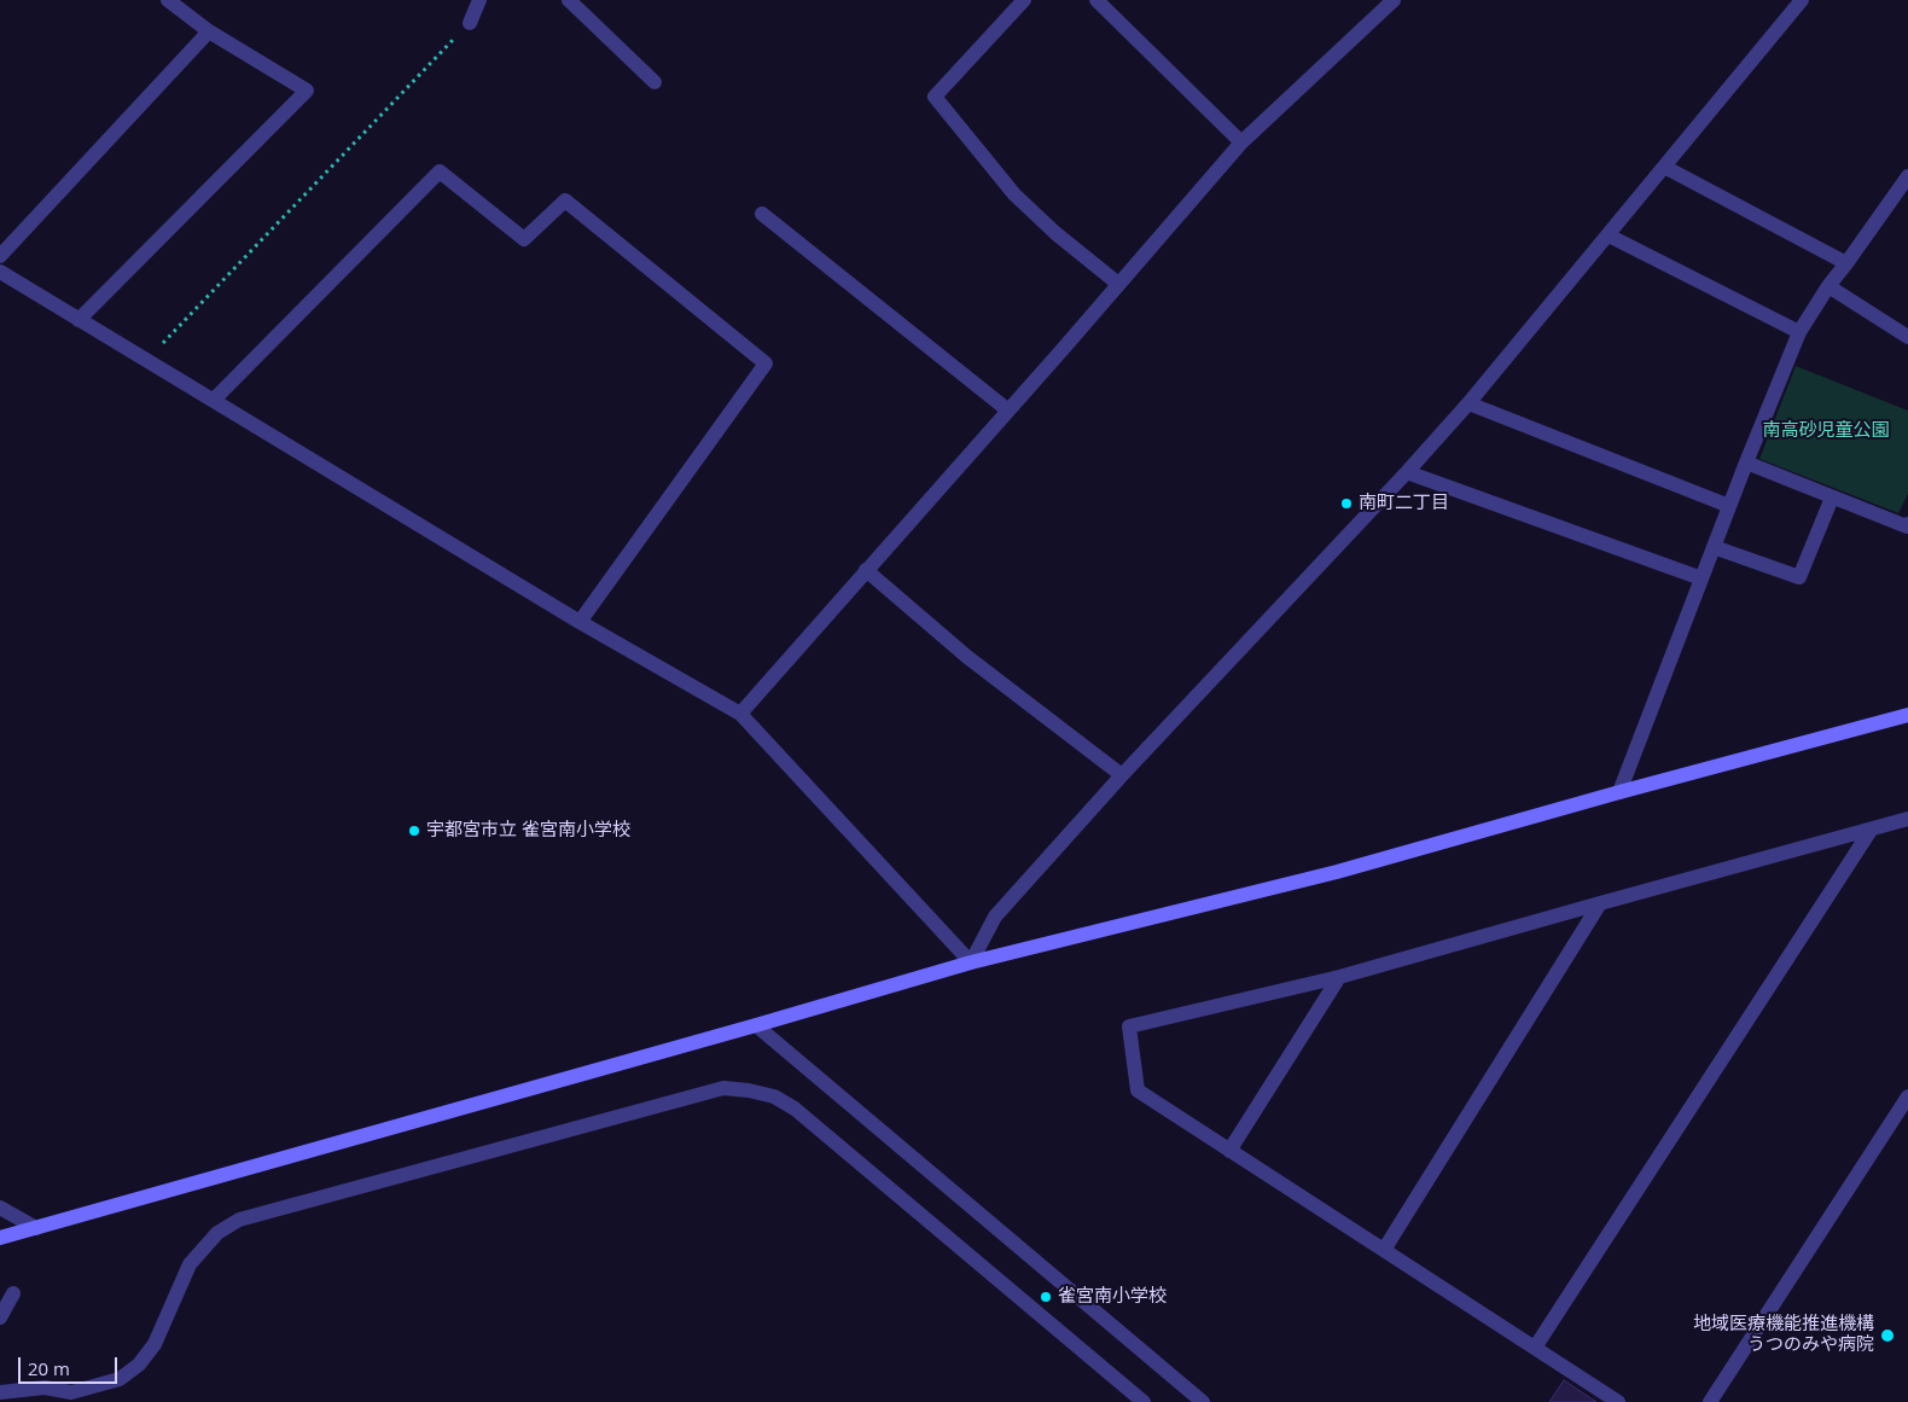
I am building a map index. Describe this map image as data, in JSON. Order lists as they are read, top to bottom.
{
  "parks": ["南高砂児童公園"],
  "places": [
    "南町二丁目",
    "宇都宮市立 雀宮南小学校",
    "雀宮南小学校",
    "地域医療機能推進機構 うつのみや病院"
  ],
  "scale_bar": "20 m"
}
